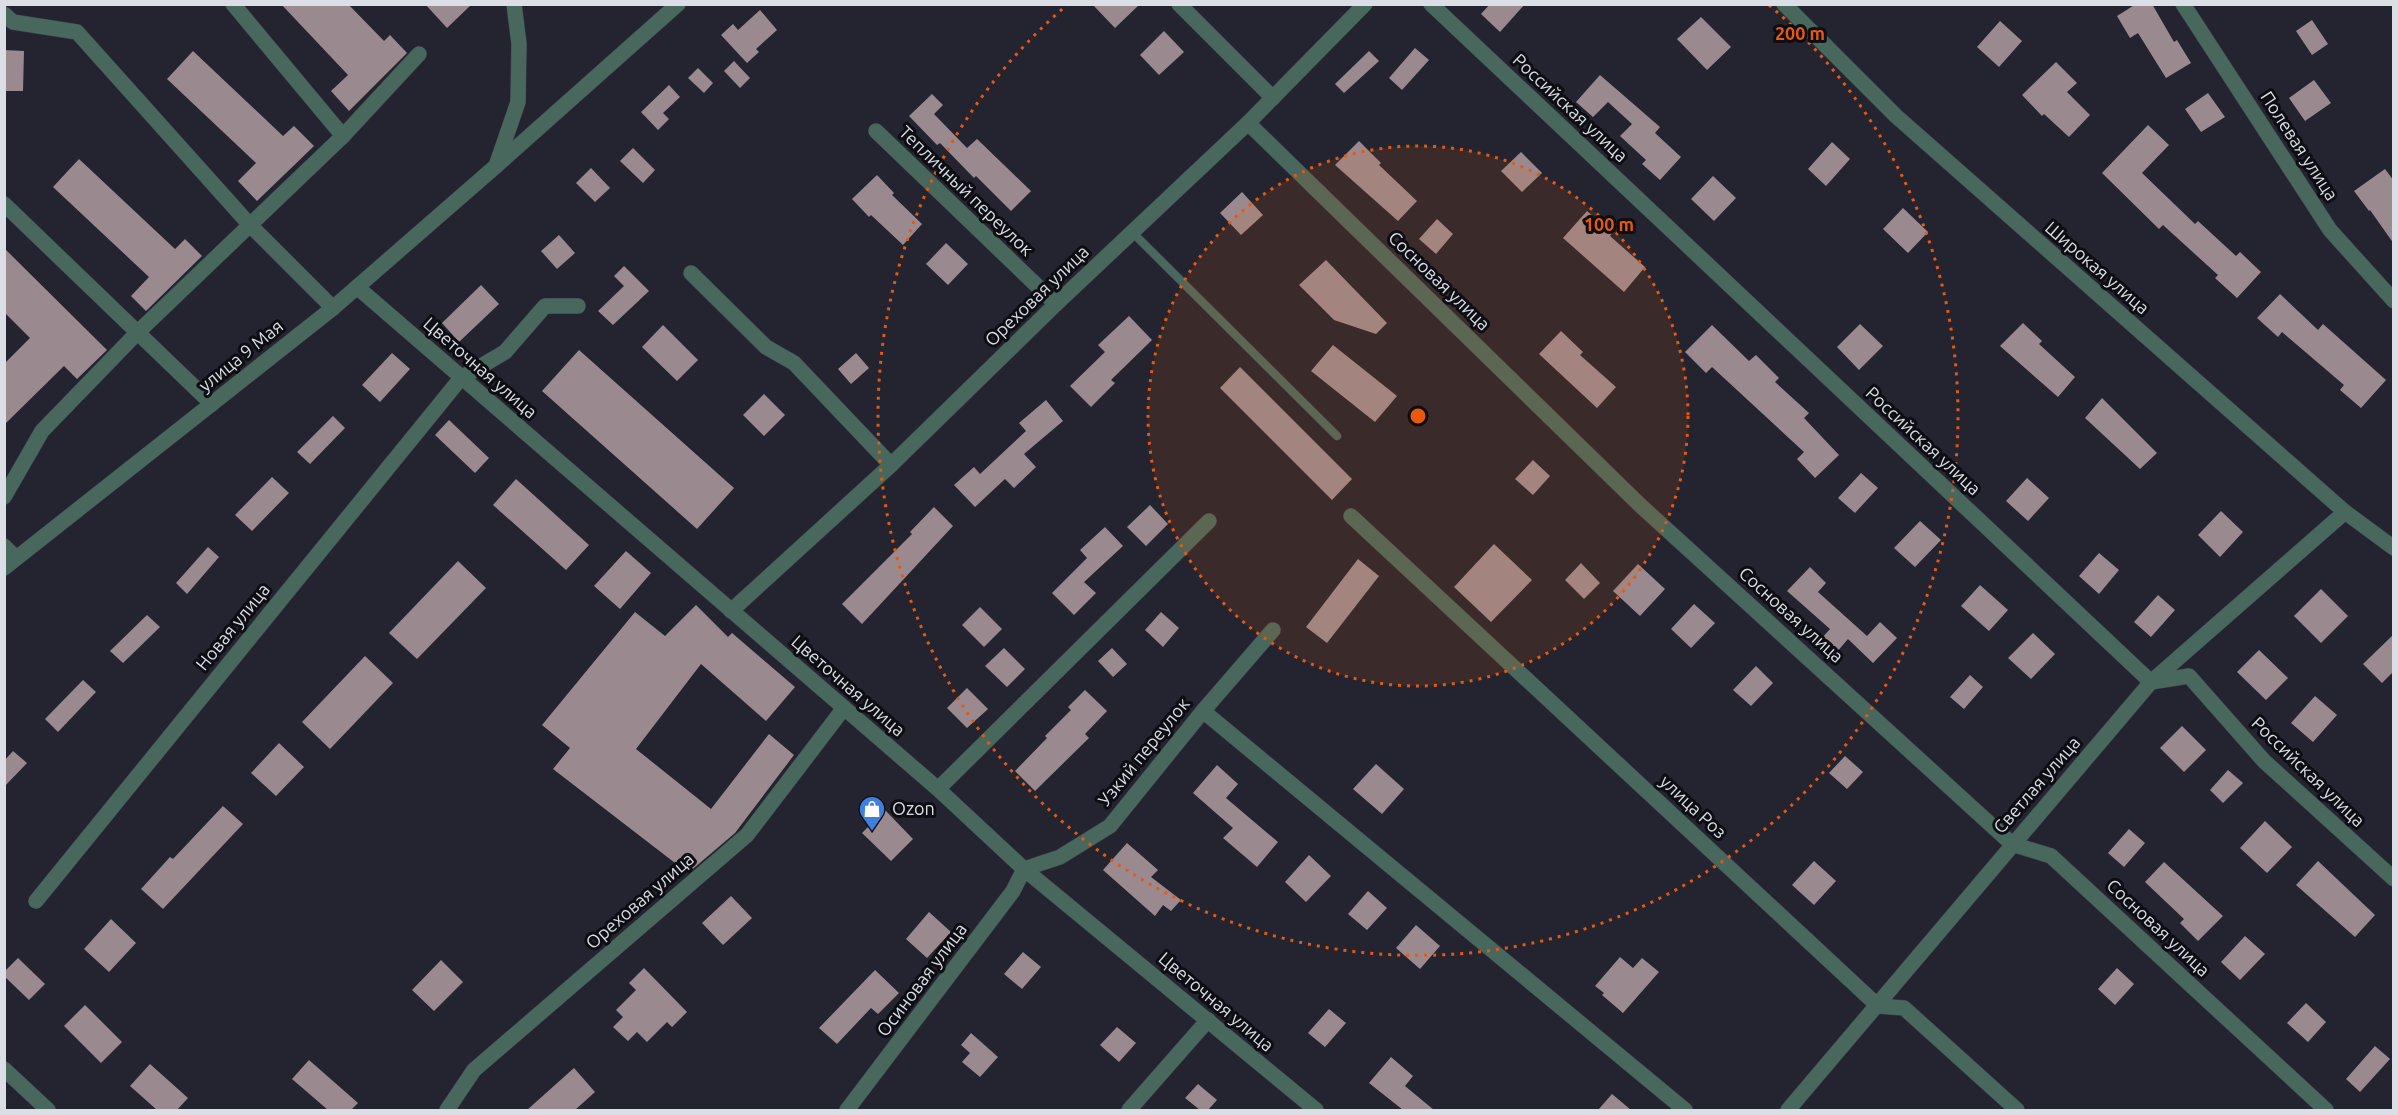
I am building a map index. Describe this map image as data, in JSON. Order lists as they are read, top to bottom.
{
  "streets": {
    "street": [
      "Российская улица",
      "Полевая улица",
      "Тепличный переулок",
      "Широкая улица",
      "Сосновая улица",
      "Ореховая улица",
      "улица 9 Мая",
      "Цветочная улица",
      "Новая улица",
      "Узкий переулок",
      "Светлая улица",
      "улица Роз",
      "Осиновая улица"
    ]
  },
  "crossings": [
    ["Российская улица", "Светлая улица"],
    ["Тепличный переулок", "Ореховая улица"],
    ["Широкая улица", "Светлая улица"],
    ["Сосновая улица", "Ореховая улица"],
    ["Сосновая улица", "Светлая улица"],
    ["Ореховая улица", "Цветочная улица"],
    ["улица 9 Мая", "Цветочная улица"],
    ["Цветочная улица", "Новая улица"],
    ["Цветочная улица", "Узкий переулок"],
    ["Цветочная улица", "Осиновая улица"],
    ["Узкий переулок", "Осиновая улица"],
    ["Светлая улица", "улица Роз"]
  ],
  "places": {
    "shop": ["Ozon"]
  },
  "rings": ["200 m", "100 m"]
}
